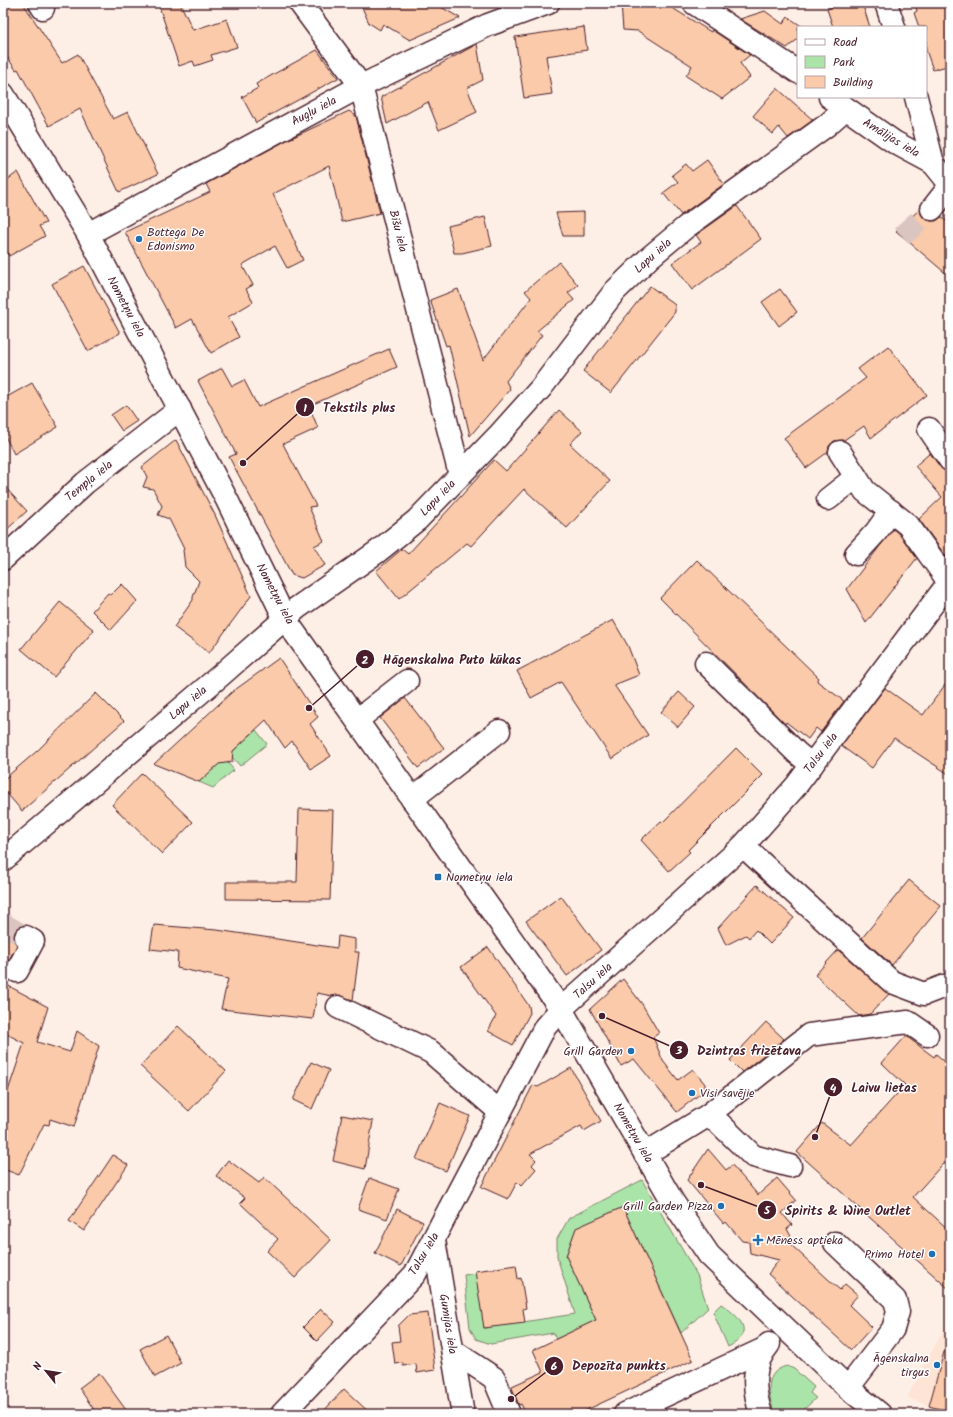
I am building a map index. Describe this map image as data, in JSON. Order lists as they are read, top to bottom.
{
  "streets": {
    "street": [
      "Augļu iela",
      "Amālijas iela",
      "Bišu iela",
      "Lapu iela",
      "Nometņu iela",
      "Tempļa iela",
      "Talsu iela",
      "Gumijas iela"
    ]
  },
  "crossings": [
    ["Augļu iela", "Bišu iela"],
    ["Augļu iela", "Nometņu iela"],
    ["Amālijas iela", "Lapu iela"],
    ["Bišu iela", "Lapu iela"],
    ["Lapu iela", "Nometņu iela"],
    ["Nometņu iela", "Tempļa iela"],
    ["Nometņu iela", "Talsu iela"],
    ["Talsu iela", "Gumijas iela"]
  ],
  "places": {
    "other": [
      "Bottega De Edonismo",
      "Tekstils plus",
      "Hāgenskalna Puto kūkas",
      "Dzintras frizētava",
      "Grill Garden",
      "Visi savējie",
      "Laivu lietas",
      "Spirits & Wine Outlet",
      "Grill Garden Pizza",
      "Primo Hotel",
      "Āgenskalna tirgus",
      "Depozīta punkts"
    ],
    "transit": ["Nometņu iela"],
    "health": ["Mēness aptieka"]
  },
  "legend": ["Road", "Park", "Building"],
  "north": "top left"
}
